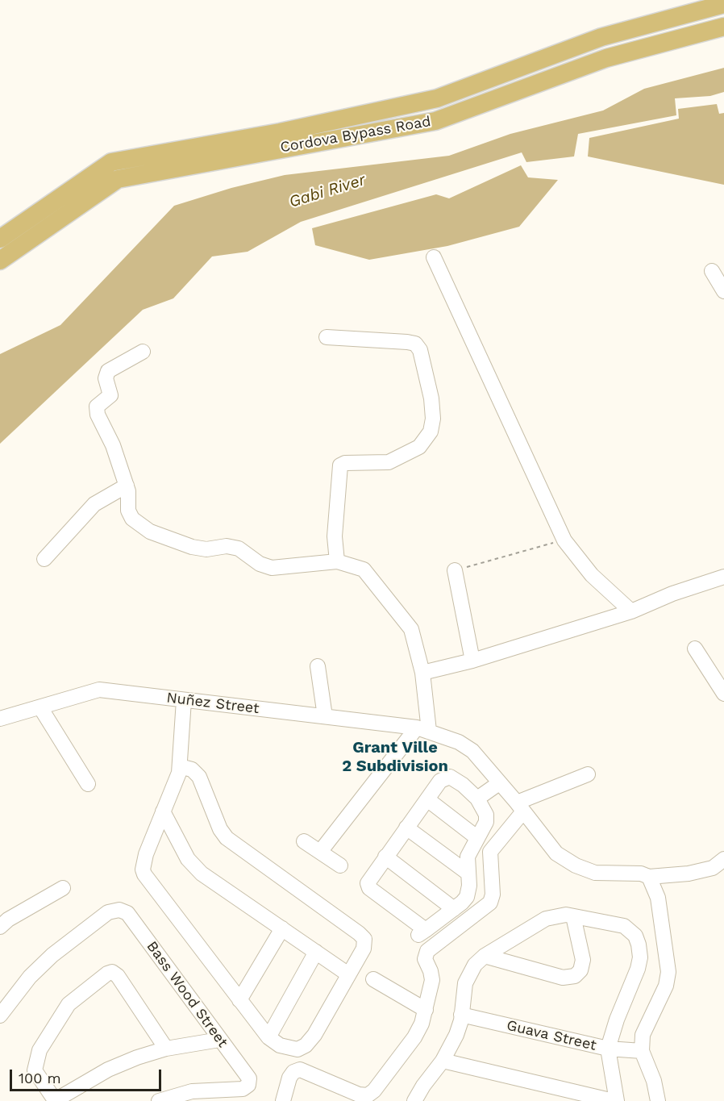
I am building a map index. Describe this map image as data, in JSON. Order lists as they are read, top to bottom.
{
  "streets": {
    "main road": ["Cordova Bypass Road"],
    "street": ["Nuñez Street", "Bass Wood Street", "Guava Street"]
  },
  "districts": ["Grant Ville 2 Subdivision"],
  "water": ["Gabi River"],
  "scale_bar": "100 m"
}
